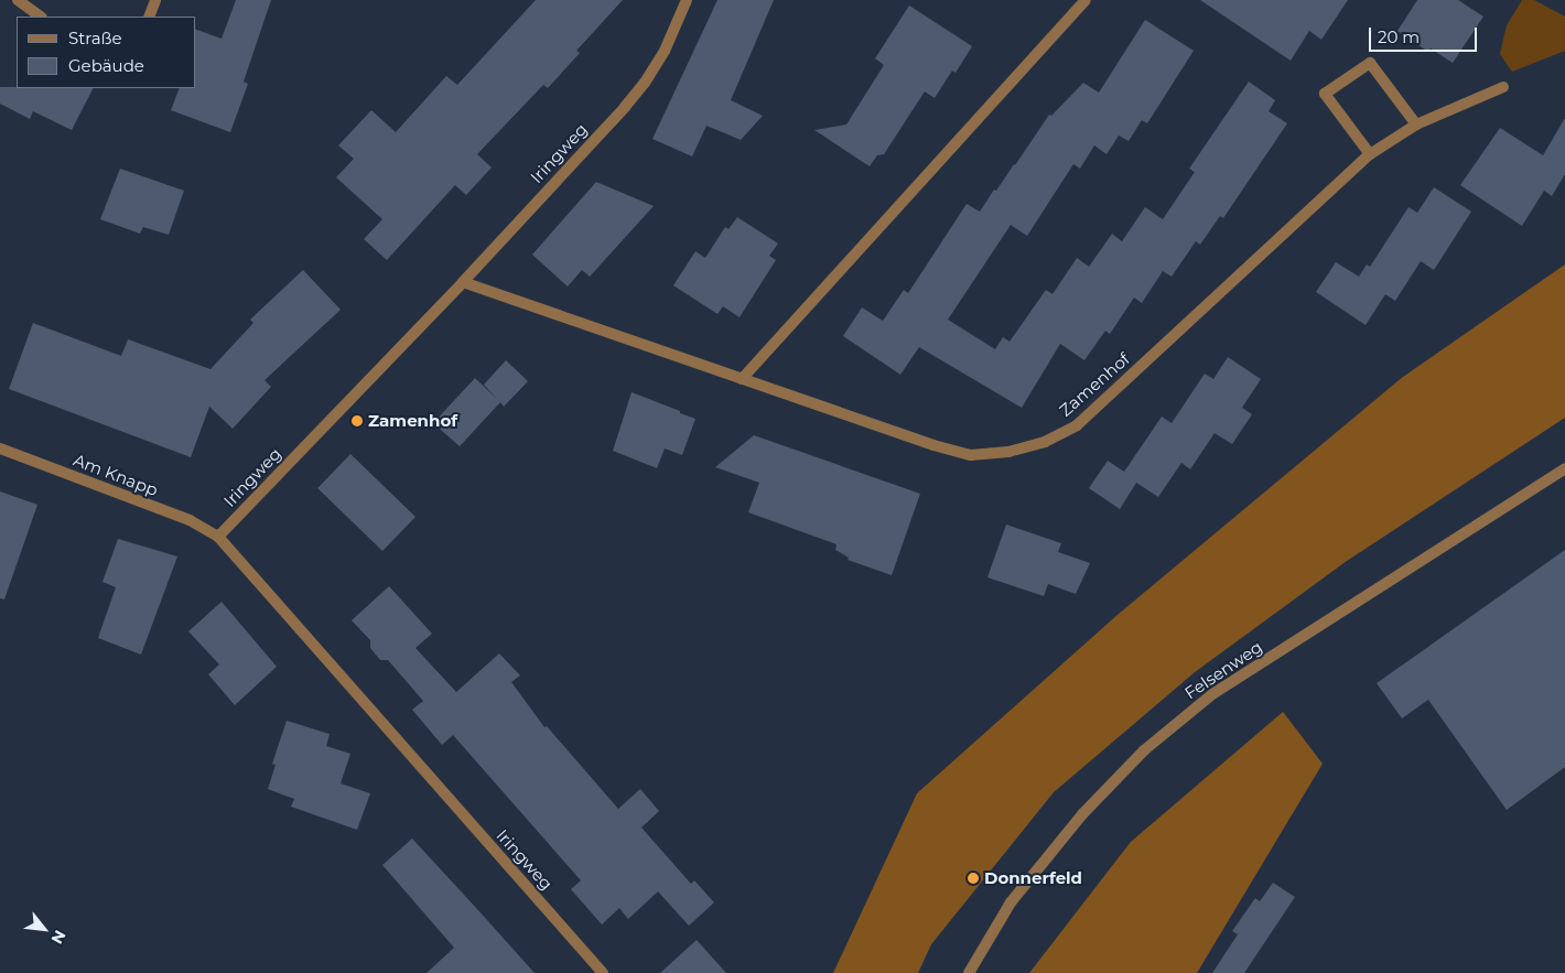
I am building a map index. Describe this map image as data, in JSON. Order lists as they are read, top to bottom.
{
  "streets": {
    "street": [
      "Iringweg",
      "Zamenhof",
      "Am Knapp",
      "Felsenweg"
    ]
  },
  "crossings": [
    ["Iringweg", "Zamenhof"],
    ["Iringweg", "Am Knapp"]
  ],
  "places": ["Zamenhof", "Donnerfeld"],
  "legend": ["Straße", "Gebäude"],
  "scale_bar": "20 m",
  "north": "bottom right"
}
